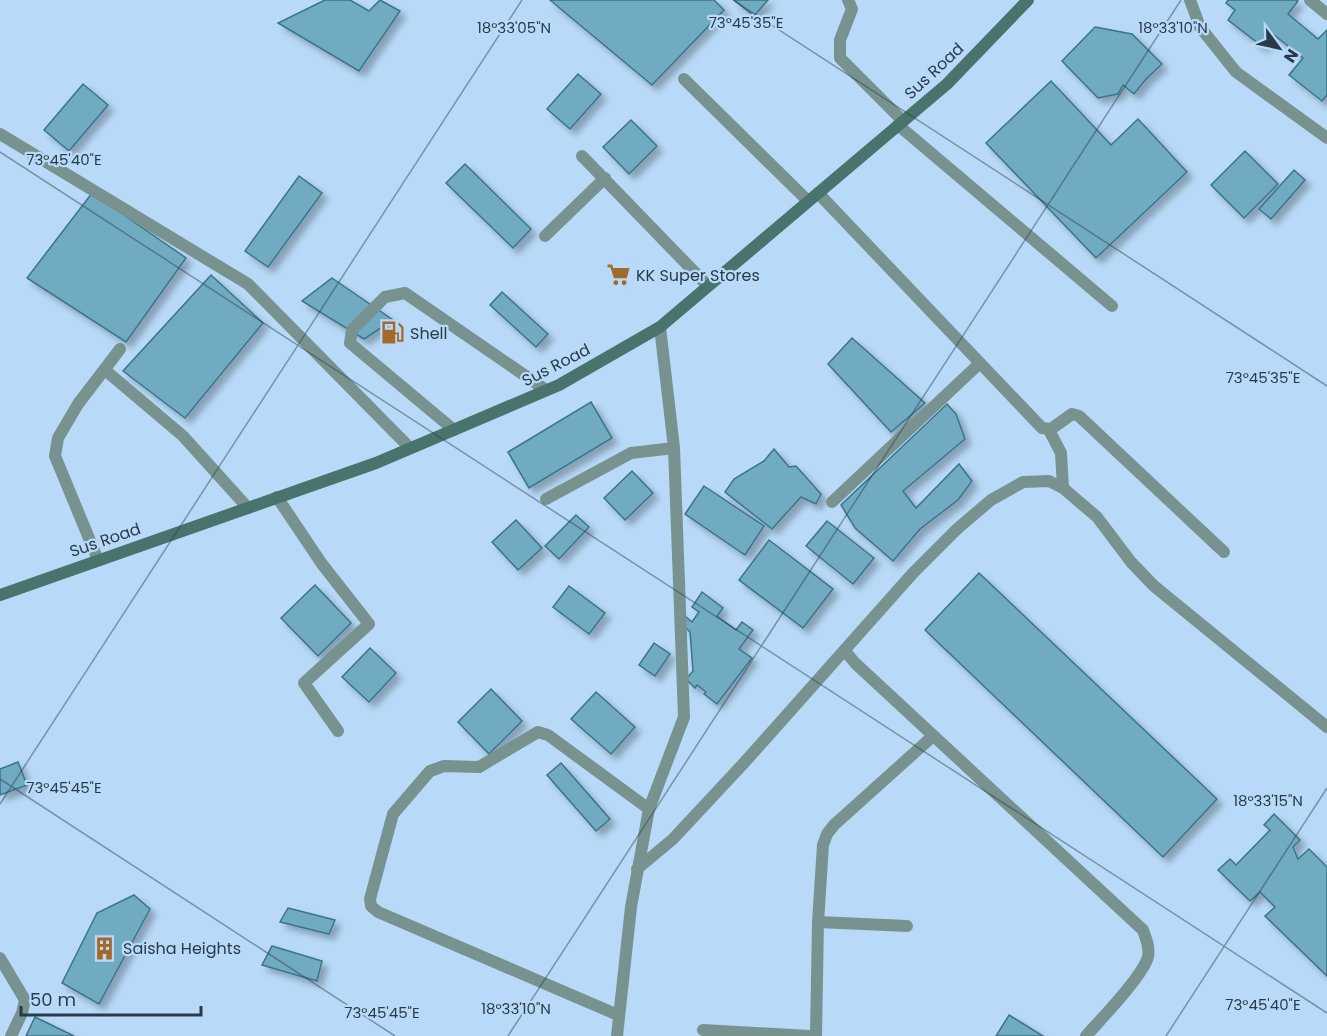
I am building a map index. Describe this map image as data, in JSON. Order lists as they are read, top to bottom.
{
  "streets": {
    "main road": ["Sus Road"]
  },
  "places": {
    "supermarket": ["KK Super Stores"],
    "fuel station": ["Shell"],
    "building": ["Saisha Heights"]
  },
  "scale_bar": "50 m",
  "north": "bottom right",
  "coordinates": [
    "73°45'35\"E",
    "18°33'10\"N",
    "18°33'05\"N",
    "73°45'40\"E",
    "73°45'45\"E",
    "18°33'15\"N"
  ]
}
